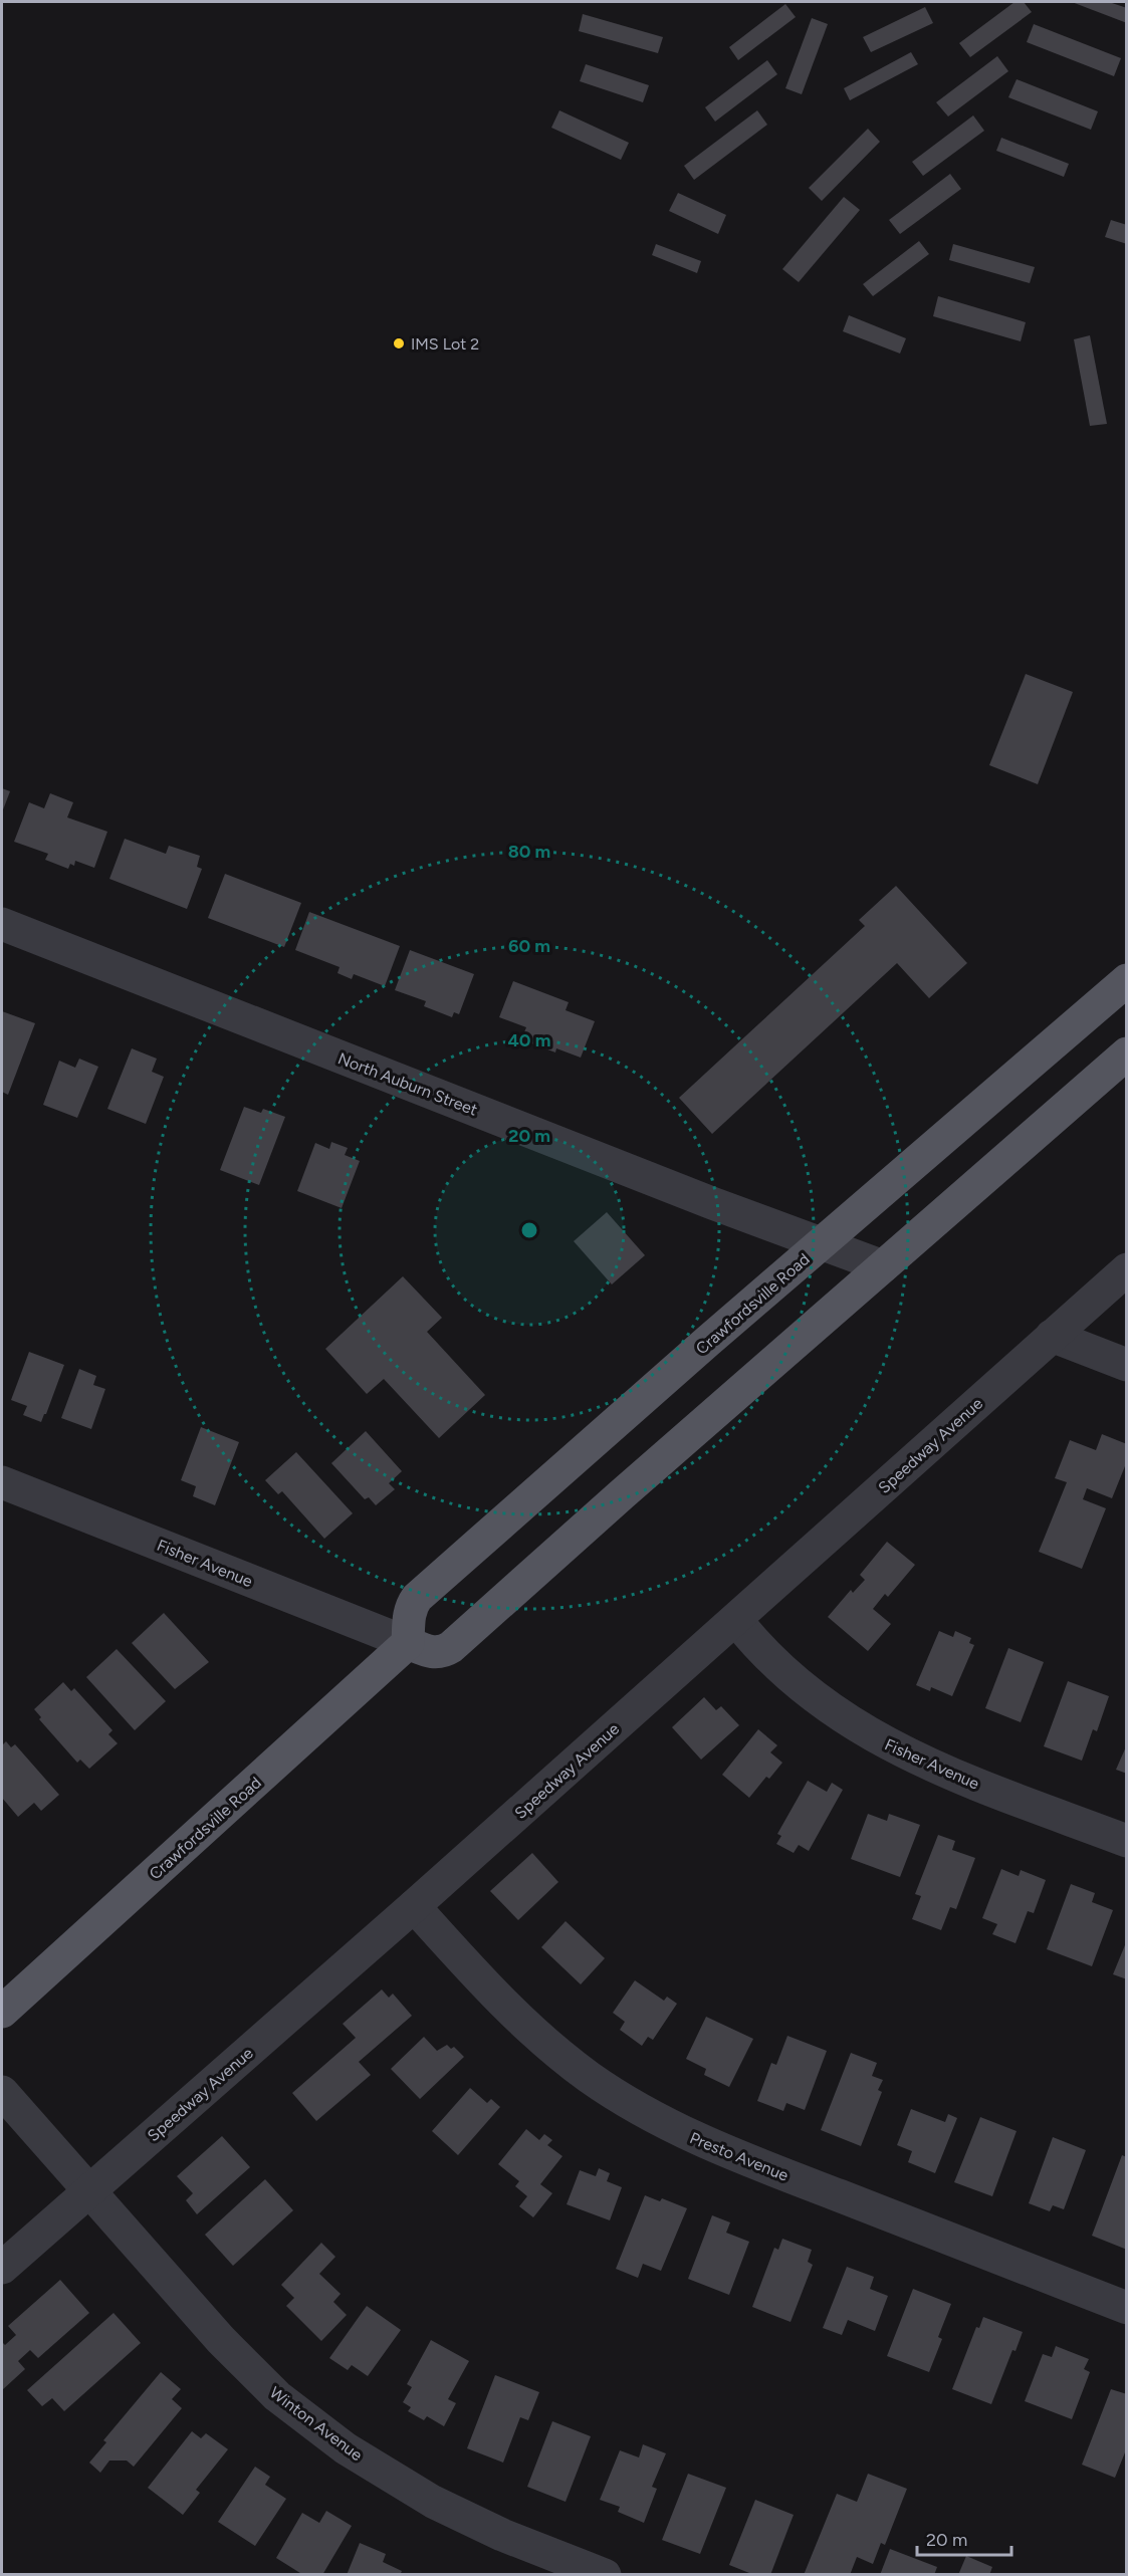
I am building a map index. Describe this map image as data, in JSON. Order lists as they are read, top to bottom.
{
  "streets": {
    "main road": ["Crawfordsville Road"],
    "street": [
      "North Auburn Street",
      "Speedway Avenue",
      "Fisher Avenue",
      "Presto Avenue",
      "Winton Avenue"
    ]
  },
  "crossings": [
    ["North Auburn Street", "Crawfordsville Road"],
    ["Crawfordsville Road", "Fisher Avenue"],
    ["Speedway Avenue", "Fisher Avenue"],
    ["Speedway Avenue", "Presto Avenue"],
    ["Speedway Avenue", "Winton Avenue"]
  ],
  "places": ["IMS Lot 2"],
  "scale_bar": "20 m",
  "rings": [
    "80 m",
    "60 m",
    "40 m",
    "20 m"
  ]
}
